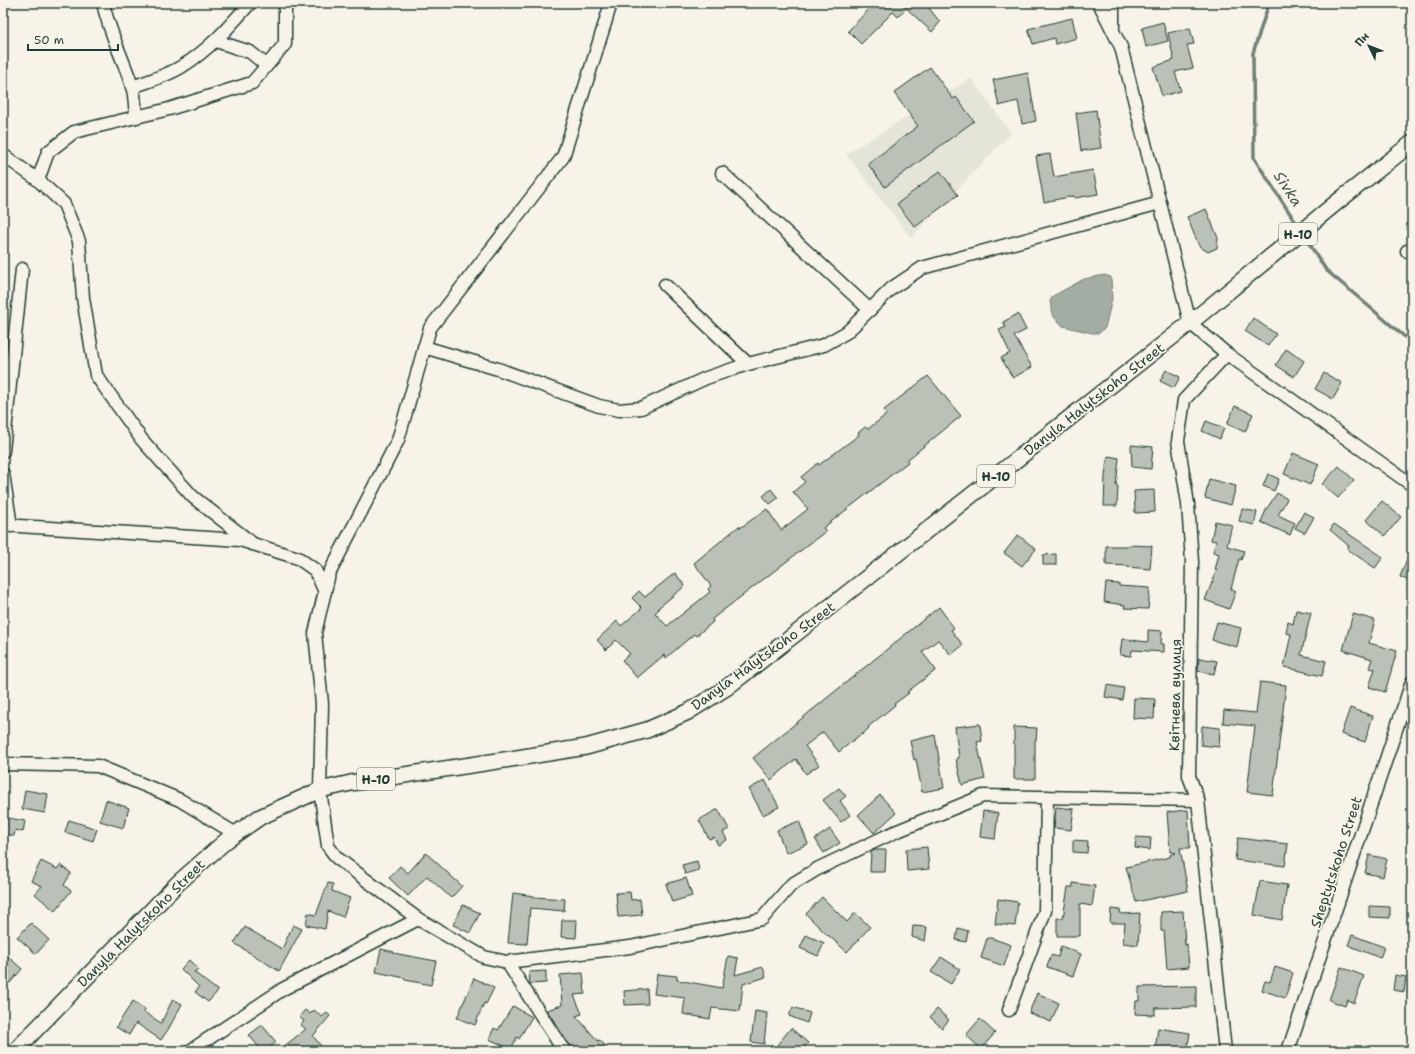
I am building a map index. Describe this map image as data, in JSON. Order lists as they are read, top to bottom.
{
  "streets": {
    "main road": ["Н-10", "Danyla Halytskoho Street"],
    "street": ["Квітнева вулиця", "Sheptytskoho Street"]
  },
  "water": ["Sivka"],
  "scale_bar": "50 m",
  "north": "top left"
}
